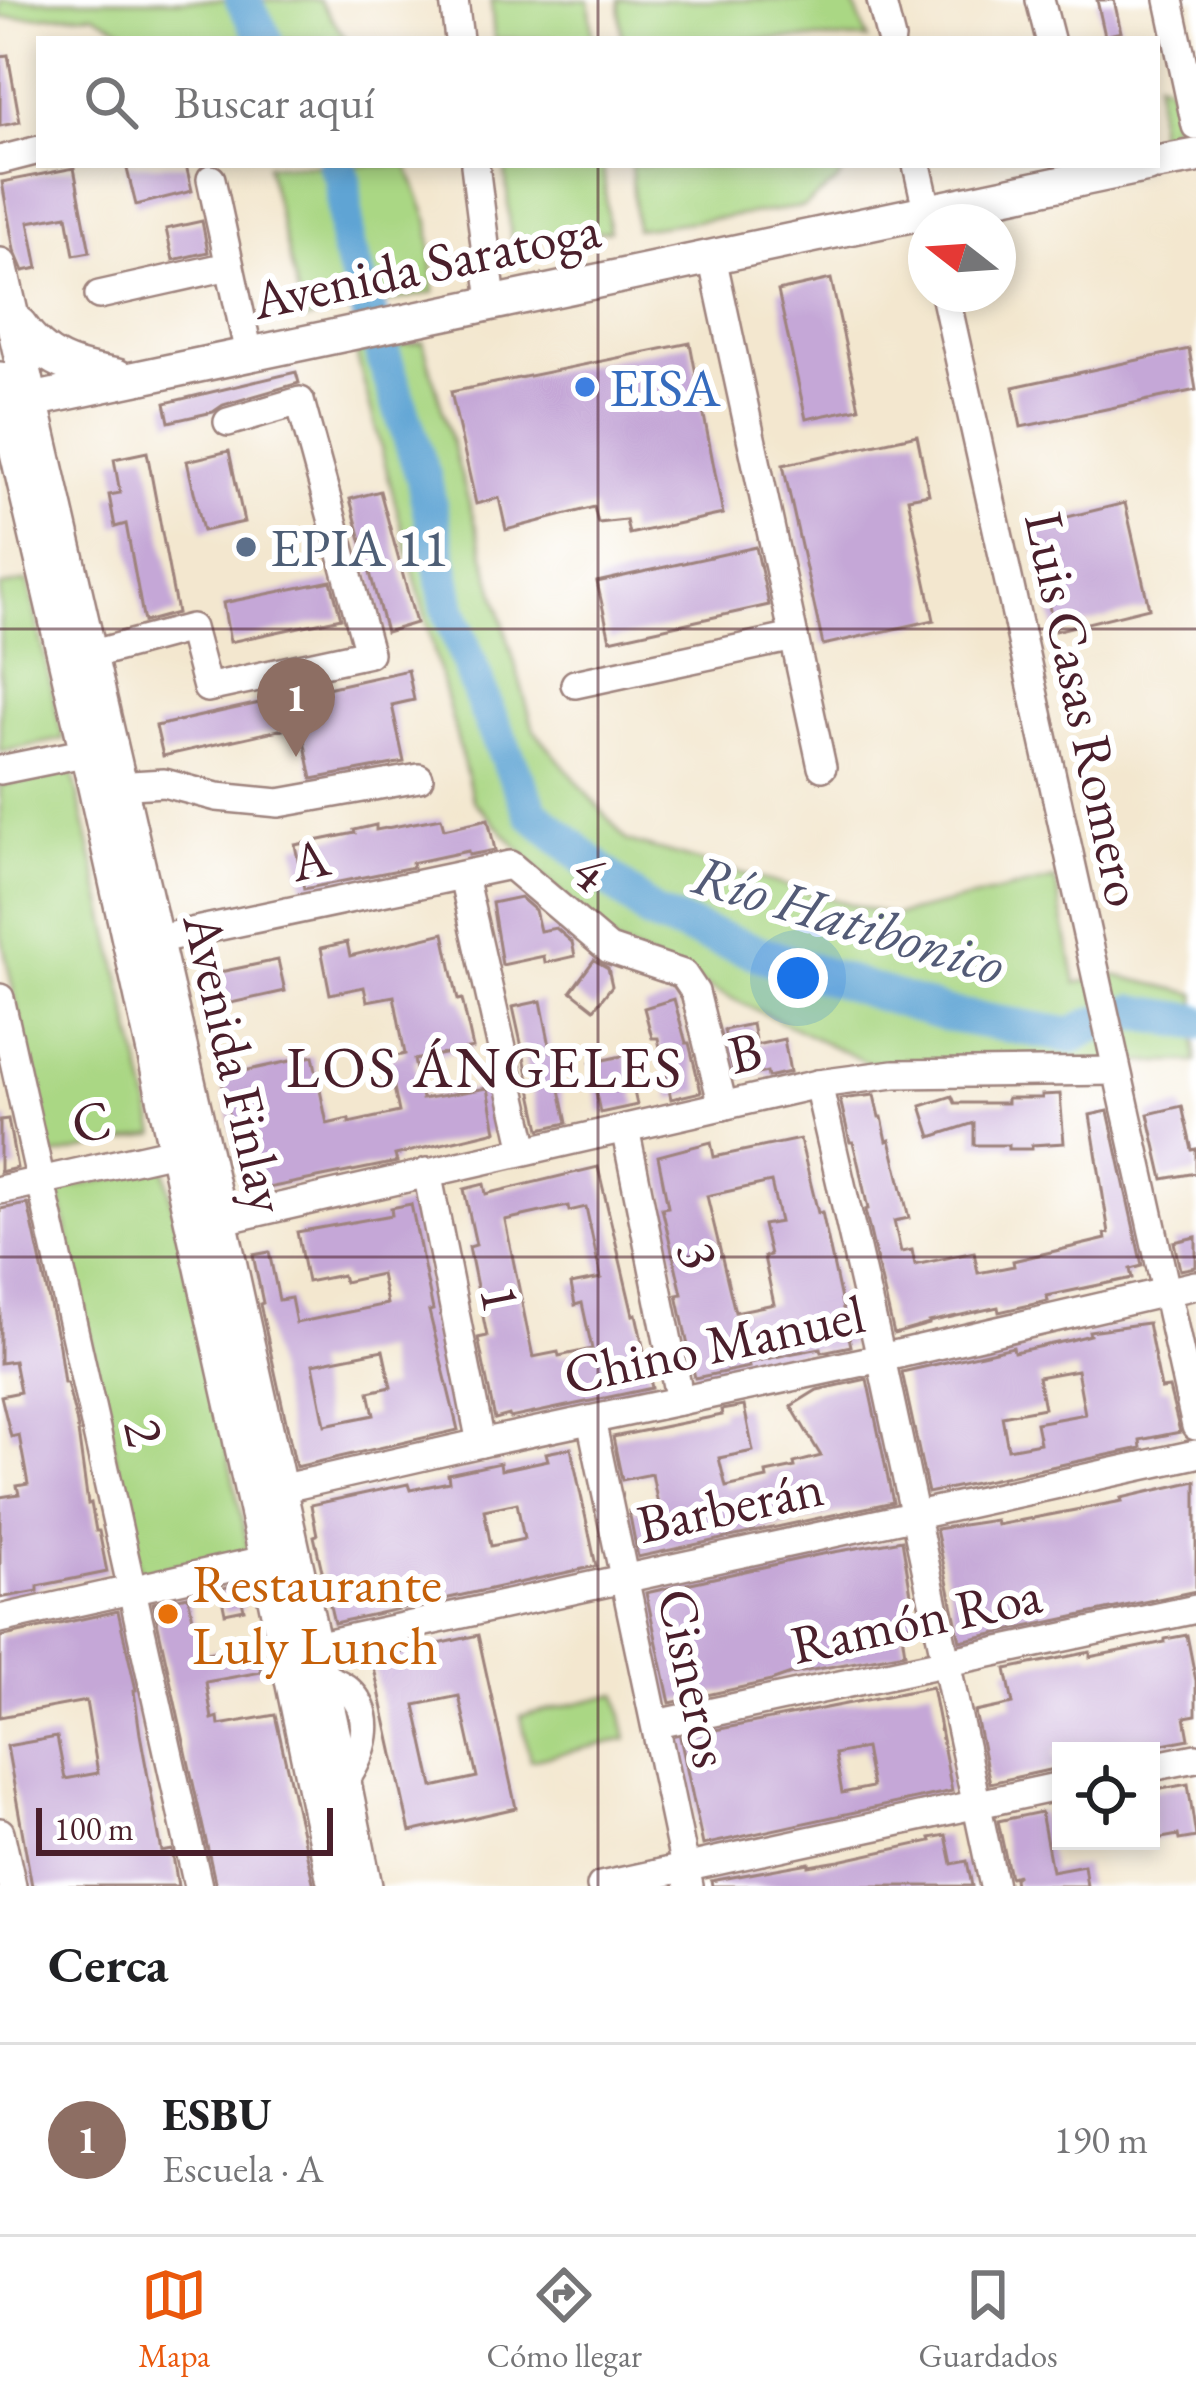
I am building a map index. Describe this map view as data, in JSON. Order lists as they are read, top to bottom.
{
  "streets": {
    "main road": ["Avenida Saratoga", "Avenida Finlay"],
    "street": [
      "Luis Casas Romero",
      "A",
      "4",
      "B",
      "C",
      "3",
      "1",
      "Chino Manuel",
      "2",
      "Barberán",
      "Ramón Roa",
      "Cisneros"
    ]
  },
  "crossings": [
    ["Avenida Saratoga", "Avenida Finlay"],
    ["Luis Casas Romero", "B"],
    ["Luis Casas Romero", "Chino Manuel"],
    ["A", "4"],
    ["A", "Avenida Finlay"],
    ["4", "B"],
    ["B", "Avenida Finlay"],
    ["B", "3"],
    ["B", "1"],
    ["Avenida Finlay", "C"],
    ["Avenida Finlay", "Chino Manuel"],
    ["Avenida Finlay", "Barberán"],
    ["C", "2"],
    ["3", "Chino Manuel"],
    ["1", "Chino Manuel"],
    ["Chino Manuel", "Cisneros"],
    ["Barberán", "Cisneros"],
    ["Ramón Roa", "Cisneros"]
  ],
  "districts": ["LOS ÁNGELES"],
  "water": ["Río Hatibonico"],
  "places": ["EISA", "EPIA 11", "Restaurante Luly Lunch"],
  "scale_bar": "100 m",
  "north": "left",
  "page": {
    "search": "Buscar aquí",
    "pins": "1",
    "scale": "100 m",
    "heading": "Cerca",
    "list": [
      {
        "mark": "1",
        "name": "ESBU",
        "note": "Escuela · A",
        "value": "190 m"
      }
    ],
    "nav": ["Mapa", "Cómo llegar", "Guardados"]
  }
}
